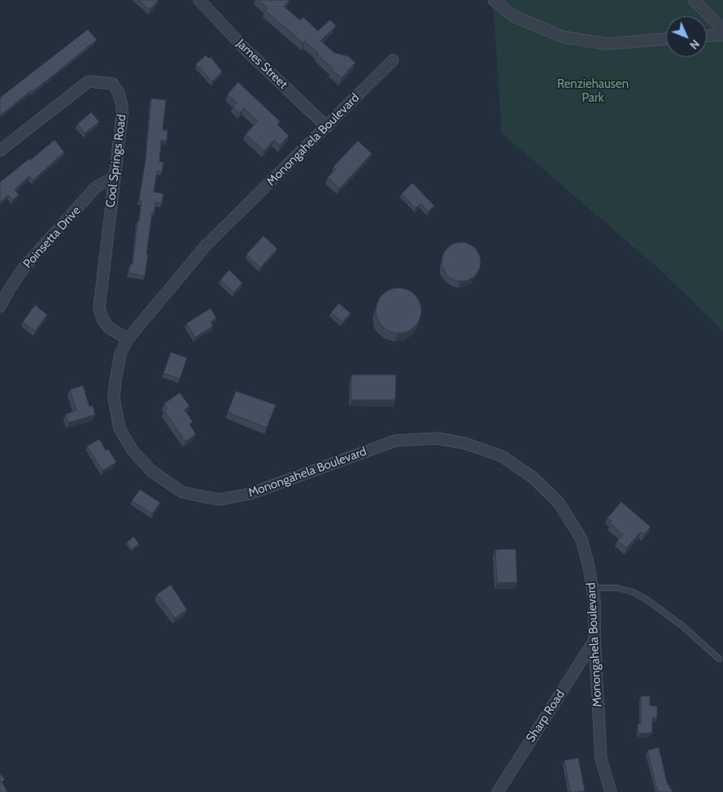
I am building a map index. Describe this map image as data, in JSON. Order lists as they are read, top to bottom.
{
  "streets": {
    "street": [
      "James Street",
      "Monongahela Boulevard",
      "Cool Springs Road",
      "Poinsetta Drive",
      "Sharp Road"
    ]
  },
  "crossings": [
    ["James Street", "Monongahela Boulevard"],
    ["Monongahela Boulevard", "Cool Springs Road"],
    ["Monongahela Boulevard", "Sharp Road"],
    ["Cool Springs Road", "Poinsetta Drive"]
  ],
  "parks": ["Renziehausen Park"],
  "north": "bottom right"
}
